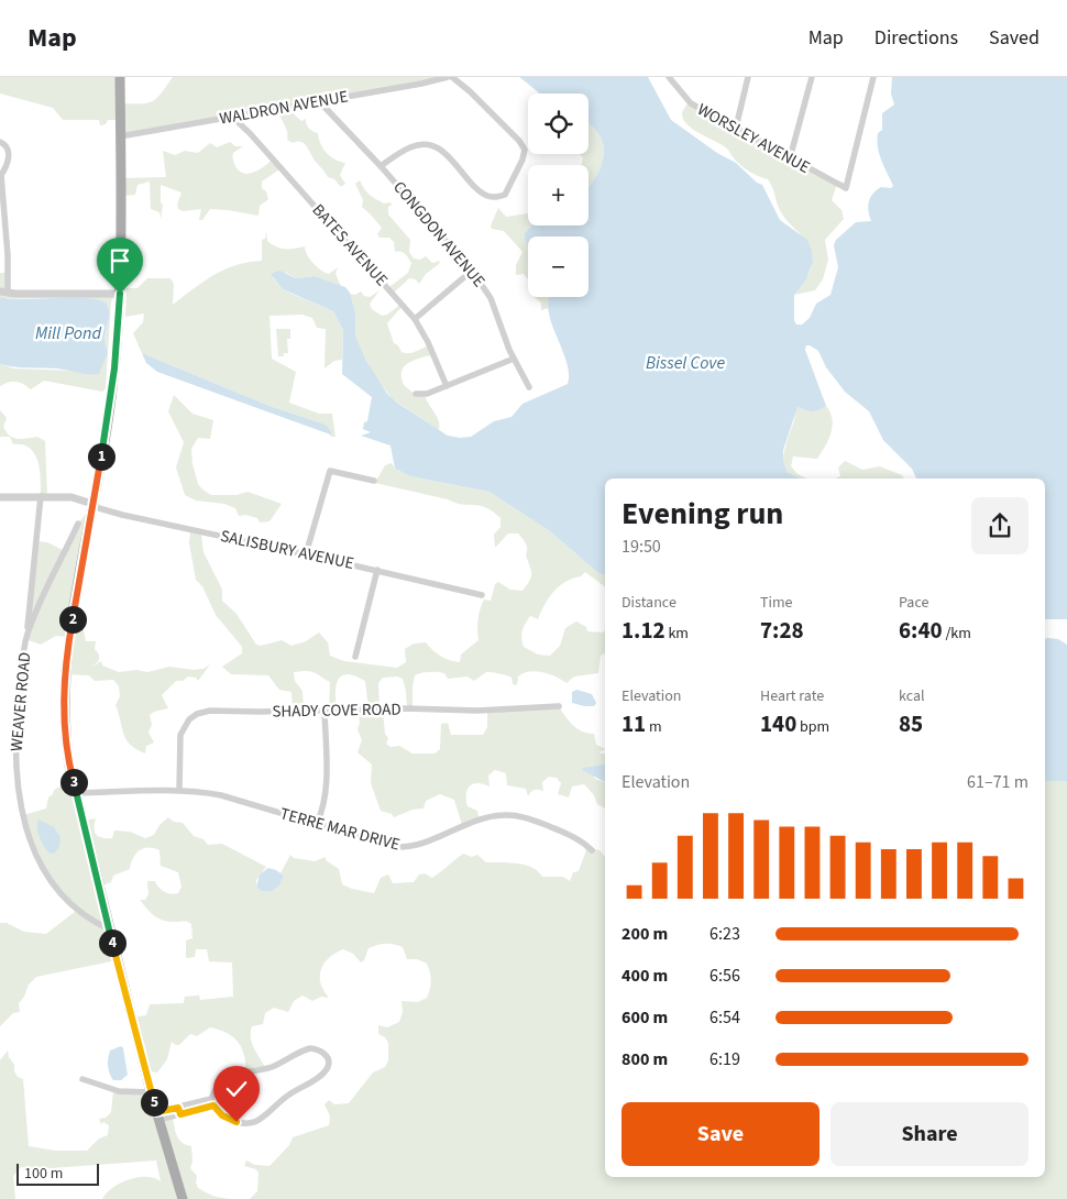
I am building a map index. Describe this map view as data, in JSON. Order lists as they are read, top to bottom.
{
  "streets": {
    "street": [
      "WALDRON AVENUE",
      "WORSLEY AVENUE",
      "CONGDON AVENUE",
      "BATES AVENUE",
      "SALISBURY AVENUE",
      "WEAVER ROAD",
      "SHADY COVE ROAD",
      "TERRE MAR DRIVE"
    ]
  },
  "crossings": [
    ["WALDRON AVENUE", "CONGDON AVENUE"],
    ["WALDRON AVENUE", "BATES AVENUE"],
    ["SHADY COVE ROAD", "TERRE MAR DRIVE"]
  ],
  "water": ["Mill Pond", "Bissel Cove"],
  "scale_bar": "100 m",
  "page": {
    "header": "Map",
    "nav": ["Map", "Directions", "Saved"],
    "map_buttons": ["+", "−"],
    "pins": [
      "1",
      "2",
      "3",
      "4",
      "5"
    ],
    "heading": ["Evening run", "19:50"],
    "stats": [
      ["Distance", "1.12 km"],
      ["Time", "7:28"],
      ["Pace", "6:40 /km"],
      ["Elevation", "11 m"],
      ["Heart rate", "140 bpm"],
      ["kcal", "85"]
    ],
    "chart": ["Elevation", "61–71 m"],
    "list": [
      {
        "name": "200 m",
        "note": "6:23"
      },
      {
        "name": "400 m",
        "note": "6:56"
      },
      {
        "name": "600 m",
        "note": "6:54"
      },
      {
        "name": "800 m",
        "note": "6:19"
      }
    ],
    "buttons": ["Save", "Share"],
    "scale": "100 m"
  }
}
